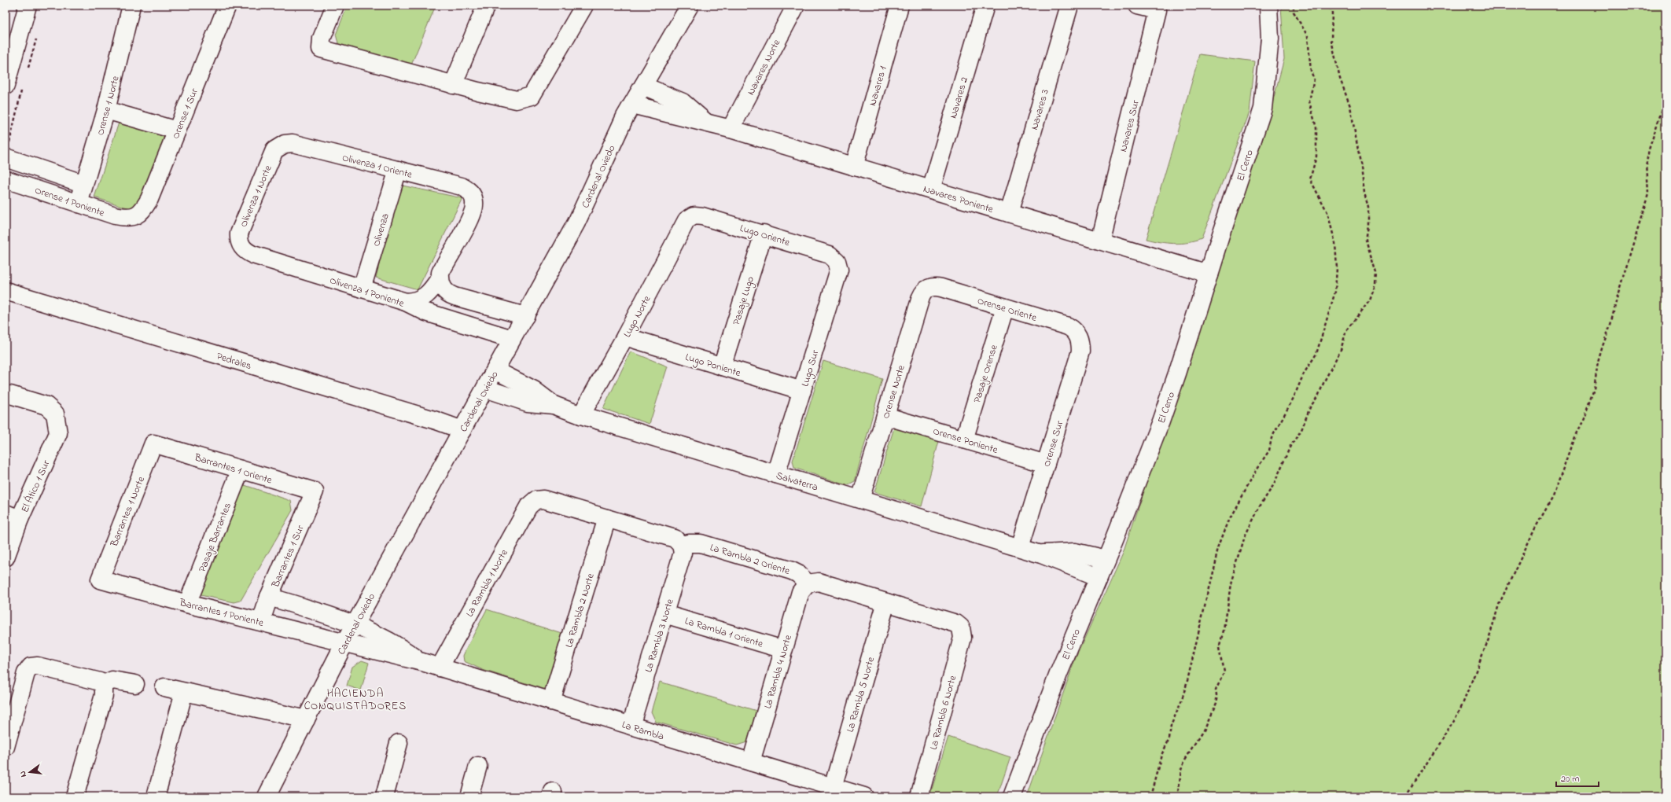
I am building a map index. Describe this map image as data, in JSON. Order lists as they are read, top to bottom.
{
  "streets": {
    "street": [
      "Navares Norte",
      "Navares 1",
      "Navares 2",
      "Orense 1 Norte",
      "Navares 3",
      "Orense 1 Sur",
      "Navares Sur",
      "Olivenza 1 Oriente",
      "El Cerro",
      "Cardenal Oviedo",
      "Olivenza 1 Norte",
      "Navares Poniente",
      "Orense 1 Poniente",
      "Olivenza",
      "Lugo Oriente",
      "Olivenza 1 Poniente",
      "Pasaje Lugo",
      "Orense Oriente",
      "Lugo Norte",
      "Pedrales",
      "Lugo Poniente",
      "Lugo Sur",
      "Pasaje Orense",
      "Orense Norte",
      "Orense Poniente",
      "Orense Sur",
      "Barrantes 1 Oriente",
      "Salvaterra",
      "El Ático 1 Sur",
      "Barrantes 1 Norte",
      "Pasaje Barrantes",
      "Barrantes 1 Sur",
      "La Rambla 2 Oriente",
      "La Rambla 1 Norte",
      "La Rambla 2 Norte",
      "Barrantes 1 Poniente",
      "La Rambla 1 Oriente",
      "La Rambla 3 Norte",
      "La Rambla 4 Norte",
      "La Rambla 5 Norte",
      "La Rambla 6 Norte",
      "La Rambla"
    ]
  },
  "crossings": [
    ["Navares Norte", "Navares Poniente"],
    ["Navares 1", "Navares Poniente"],
    ["Navares 2", "Navares Poniente"],
    ["Orense 1 Norte", "Orense 1 Poniente"],
    ["Navares 3", "Navares Poniente"],
    ["Orense 1 Sur", "Orense 1 Poniente"],
    ["Navares Sur", "Navares Poniente"],
    ["Olivenza 1 Oriente", "Olivenza 1 Norte"],
    ["Olivenza 1 Oriente", "Olivenza"],
    ["El Cerro", "Navares Poniente"],
    ["El Cerro", "Salvaterra"],
    ["Cardenal Oviedo", "Navares Poniente"],
    ["Cardenal Oviedo", "Olivenza 1 Poniente"],
    ["Cardenal Oviedo", "Pedrales"],
    ["Cardenal Oviedo", "Salvaterra"],
    ["Cardenal Oviedo", "Barrantes 1 Poniente"],
    ["Cardenal Oviedo", "La Rambla"],
    ["Olivenza 1 Norte", "Olivenza 1 Poniente"],
    ["Olivenza", "Olivenza 1 Poniente"],
    ["Lugo Oriente", "Pasaje Lugo"],
    ["Lugo Oriente", "Lugo Norte"],
    ["Lugo Oriente", "Lugo Sur"],
    ["Pasaje Lugo", "Lugo Poniente"],
    ["Orense Oriente", "Pasaje Orense"],
    ["Orense Oriente", "Orense Norte"],
    ["Orense Oriente", "Orense Sur"],
    ["Lugo Norte", "Lugo Poniente"],
    ["Lugo Norte", "Salvaterra"],
    ["Lugo Poniente", "Lugo Sur"],
    ["Lugo Sur", "Salvaterra"],
    ["Pasaje Orense", "Orense Poniente"],
    ["Orense Norte", "Orense Poniente"],
    ["Orense Norte", "Salvaterra"],
    ["Orense Poniente", "Orense Sur"],
    ["Orense Sur", "Salvaterra"],
    ["Barrantes 1 Oriente", "Barrantes 1 Norte"],
    ["Barrantes 1 Oriente", "Pasaje Barrantes"],
    ["Barrantes 1 Oriente", "Barrantes 1 Sur"],
    ["Barrantes 1 Norte", "Barrantes 1 Poniente"],
    ["Pasaje Barrantes", "Barrantes 1 Poniente"],
    ["Barrantes 1 Sur", "Barrantes 1 Poniente"],
    ["La Rambla 2 Oriente", "La Rambla 3 Norte"],
    ["La Rambla 2 Oriente", "La Rambla 4 Norte"],
    ["La Rambla 1 Norte", "La Rambla 2 Norte"],
    ["La Rambla 1 Norte", "La Rambla"],
    ["La Rambla 2 Norte", "La Rambla"],
    ["Barrantes 1 Poniente", "La Rambla"],
    ["La Rambla 1 Oriente", "La Rambla 3 Norte"],
    ["La Rambla 1 Oriente", "La Rambla 4 Norte"],
    ["La Rambla 3 Norte", "La Rambla"],
    ["La Rambla 4 Norte", "La Rambla"],
    ["La Rambla 5 Norte", "La Rambla 6 Norte"],
    ["La Rambla 5 Norte", "La Rambla"]
  ],
  "districts": ["HACIENDA CONQUISTADORES"],
  "scale_bar": "20 m",
  "north": "left"
}
